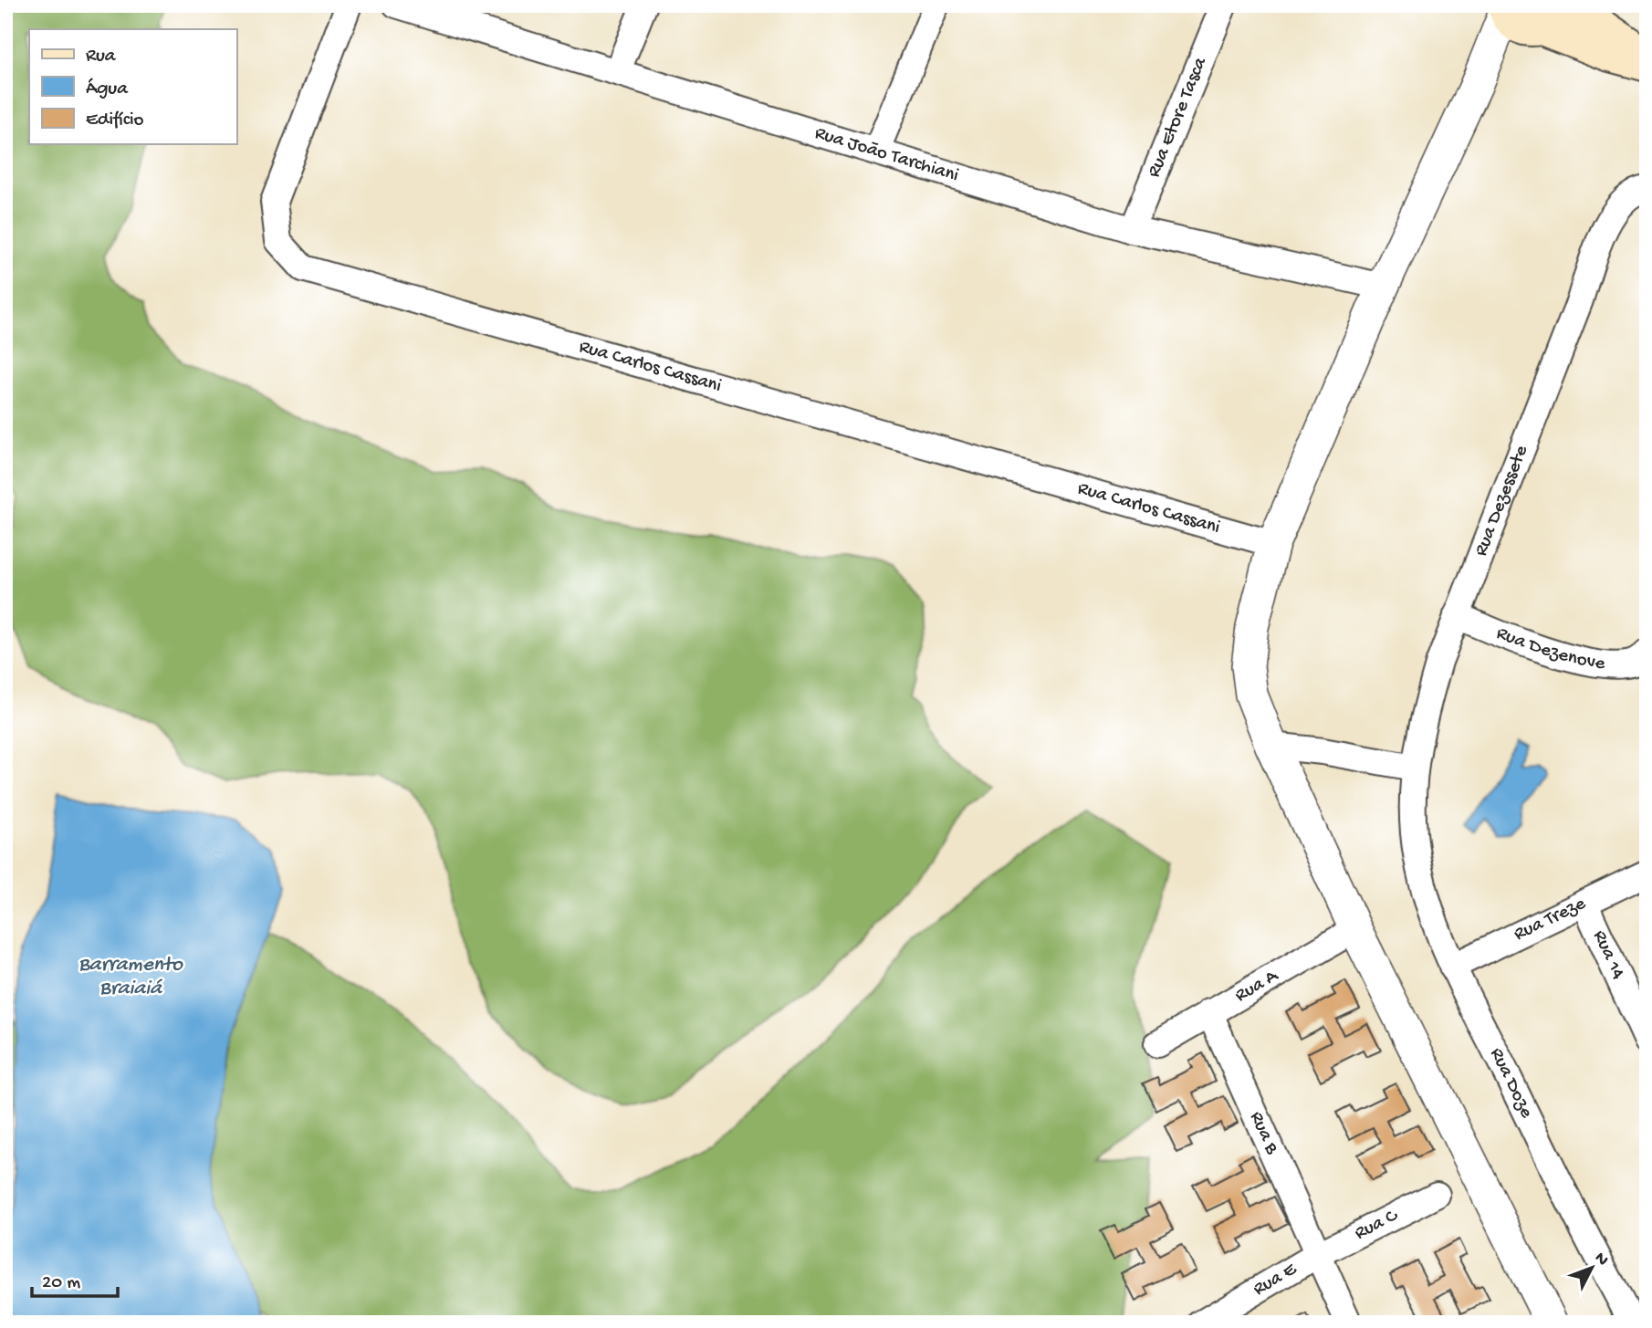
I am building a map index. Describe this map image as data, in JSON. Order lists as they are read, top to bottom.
{
  "streets": {
    "street": [
      "Rua Etore Tasca",
      "Rua João Tarchiani",
      "Rua Carlos Cassani",
      "Rua Dezessete",
      "Rua Dezenove",
      "Rua Treze",
      "Rua 14",
      "Rua A",
      "Rua Doze",
      "Rua B",
      "Rua C",
      "Rua E"
    ]
  },
  "crossings": [
    ["Rua Etore Tasca", "Rua João Tarchiani"],
    ["Rua Dezessete", "Rua Dezenove"],
    ["Rua Dezessete", "Rua Doze"],
    ["Rua Treze", "Rua 14"],
    ["Rua Treze", "Rua Doze"],
    ["Rua A", "Rua B"],
    ["Rua B", "Rua C"],
    ["Rua B", "Rua E"],
    ["Rua C", "Rua E"]
  ],
  "water": ["Barramento Braiaiá"],
  "legend": ["Rua", "Água", "Edifício"],
  "scale_bar": "20 m",
  "north": "top right"
}
